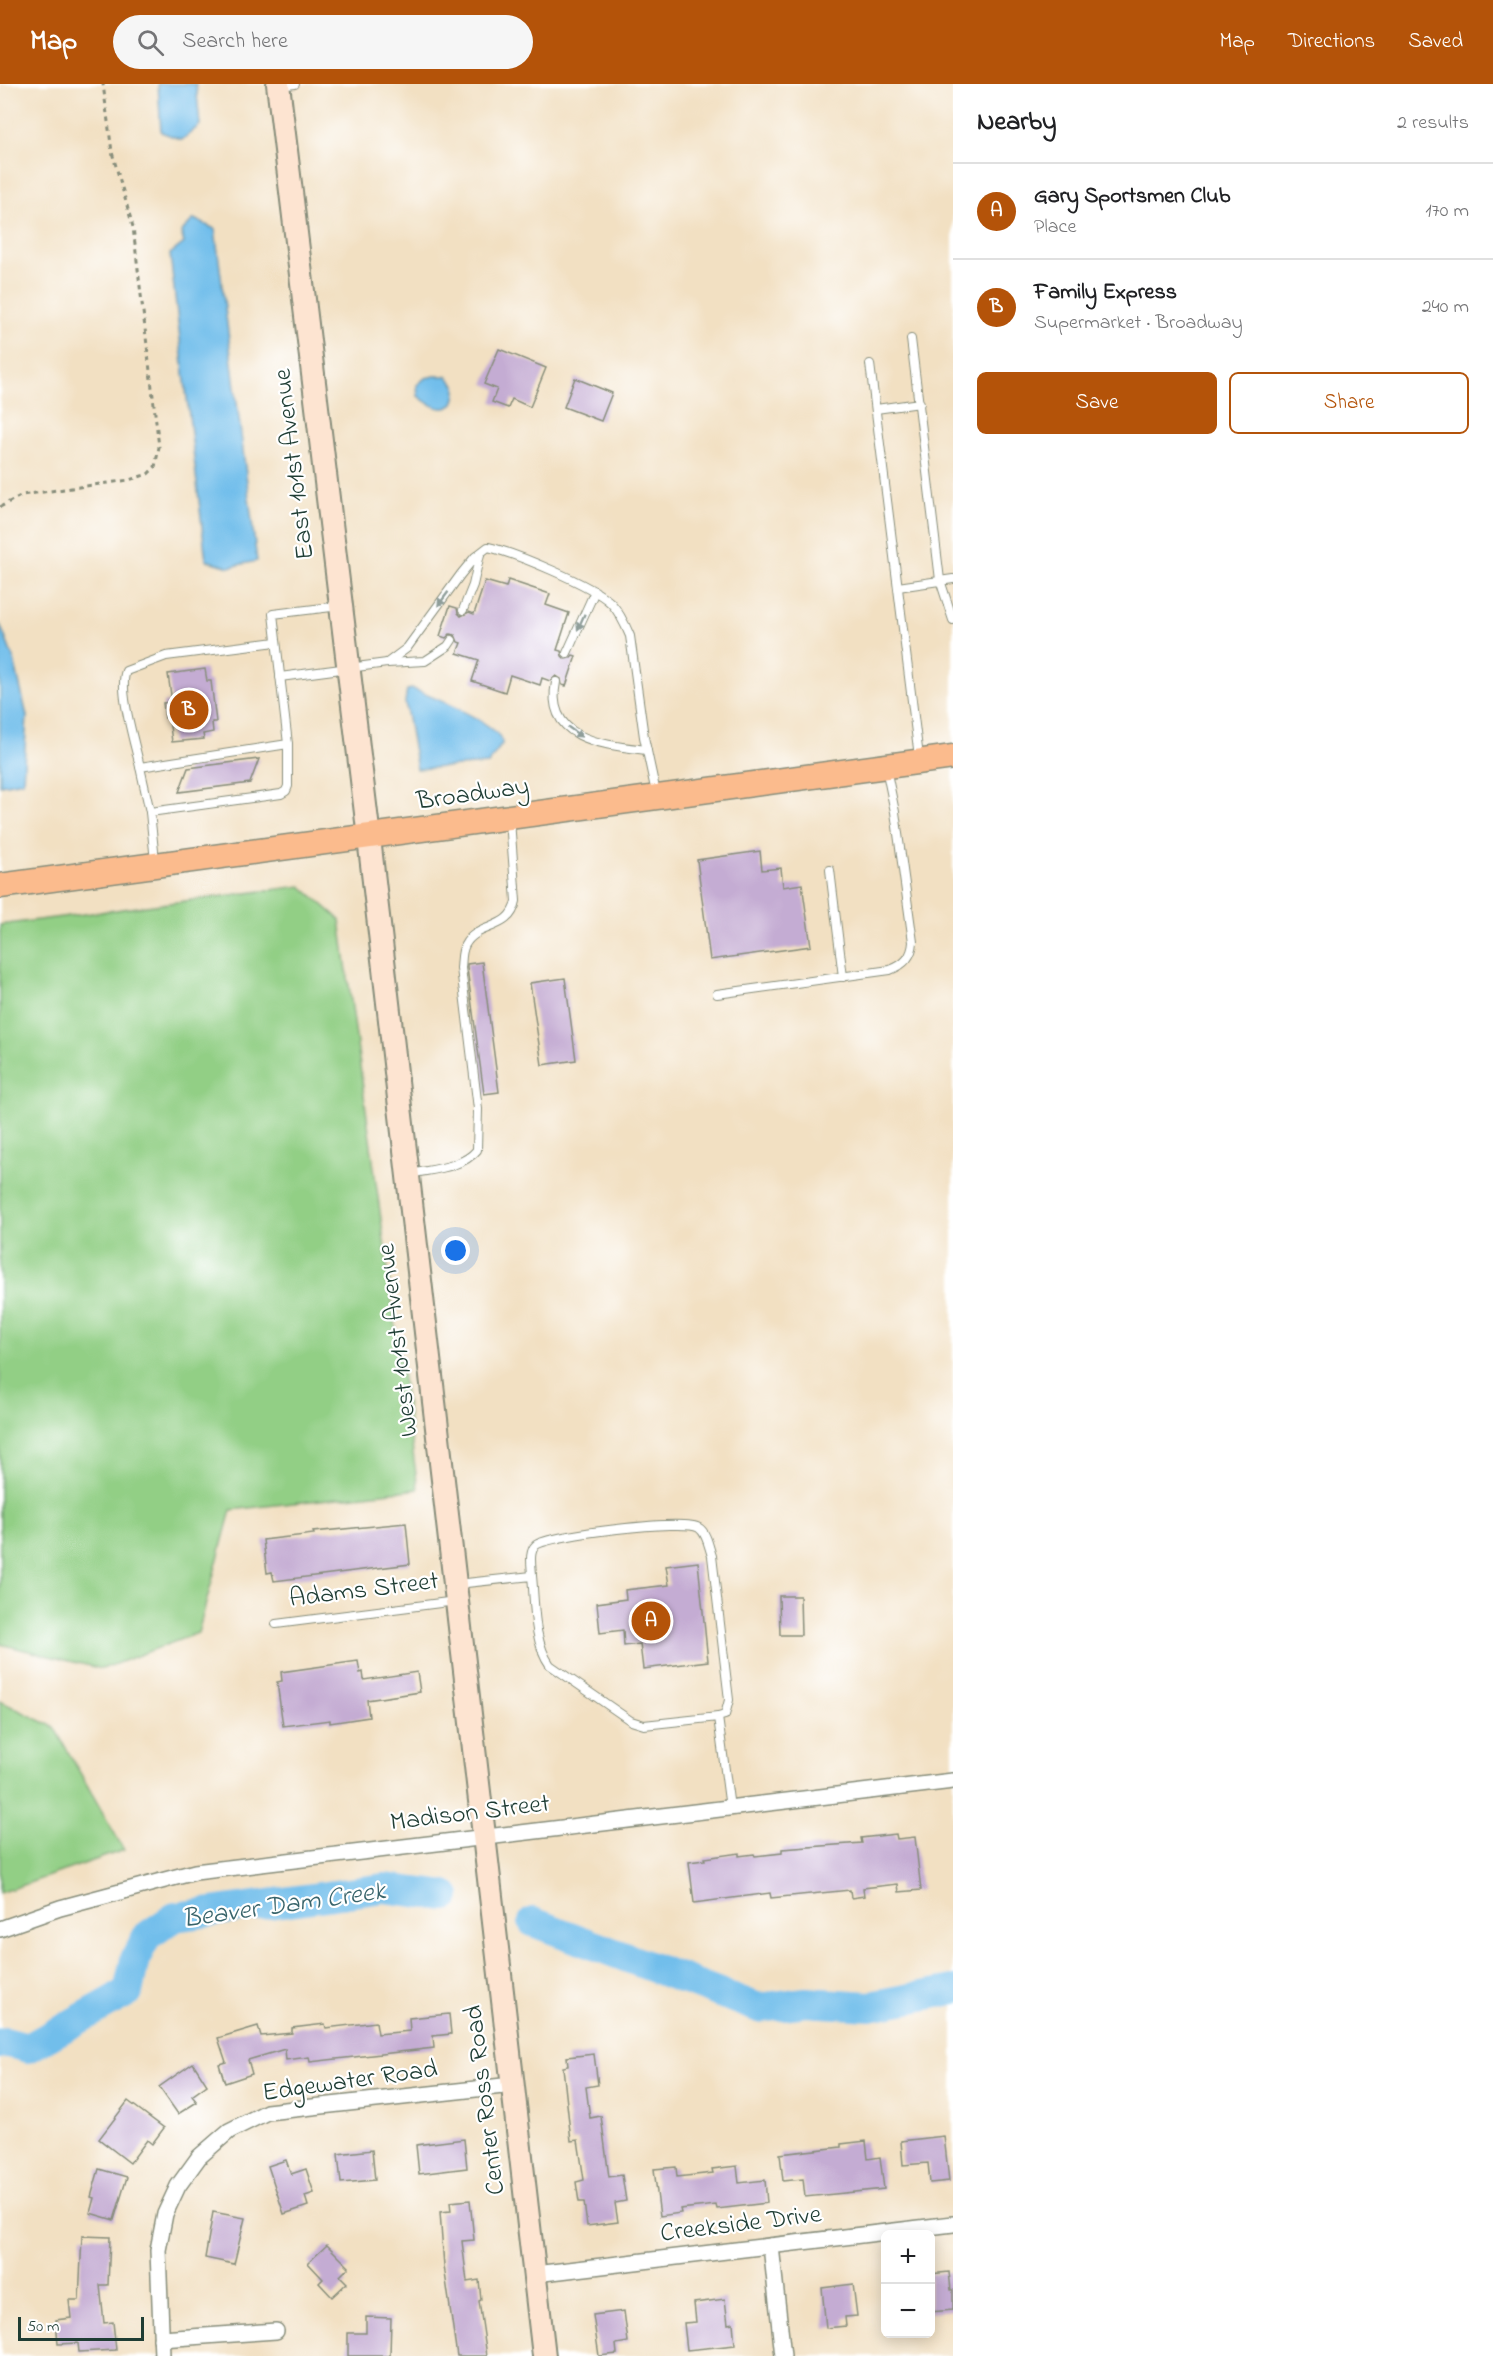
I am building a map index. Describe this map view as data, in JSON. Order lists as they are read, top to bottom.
{
  "streets": {
    "main road": ["Broadway"],
    "street": [
      "East 101st Avenue",
      "West 101st Avenue",
      "Madison Street",
      "Edgewater Road",
      "Center Ross Road",
      "Creekside Drive"
    ],
    "lane": ["Adams Street"]
  },
  "crossings": [
    ["East 101st Avenue", "Broadway"],
    ["East 101st Avenue", "West 101st Avenue"],
    ["Broadway", "West 101st Avenue"],
    ["West 101st Avenue", "Adams Street"],
    ["West 101st Avenue", "Madison Street"],
    ["West 101st Avenue", "Center Ross Road"],
    ["Madison Street", "Center Ross Road"],
    ["Edgewater Road", "Center Ross Road"],
    ["Center Ross Road", "Creekside Drive"]
  ],
  "water": ["Beaver Dam Creek"],
  "scale_bar": "50 m",
  "page": {
    "header": "Map",
    "search": "Search here",
    "nav": ["Map", "Directions", "Saved"],
    "heading": ["Nearby", "2 results"],
    "list": [
      {
        "mark": "A",
        "name": "Gary Sportsmen Club",
        "note": "Place",
        "value": "170 m"
      },
      {
        "mark": "B",
        "name": "Family Express",
        "note": "Supermarket · Broadway",
        "value": "240 m"
      }
    ],
    "buttons": ["Save", "Share"],
    "pins": ["B", "A"],
    "map_buttons": ["+", "−"],
    "scale": "50 m"
  }
}
